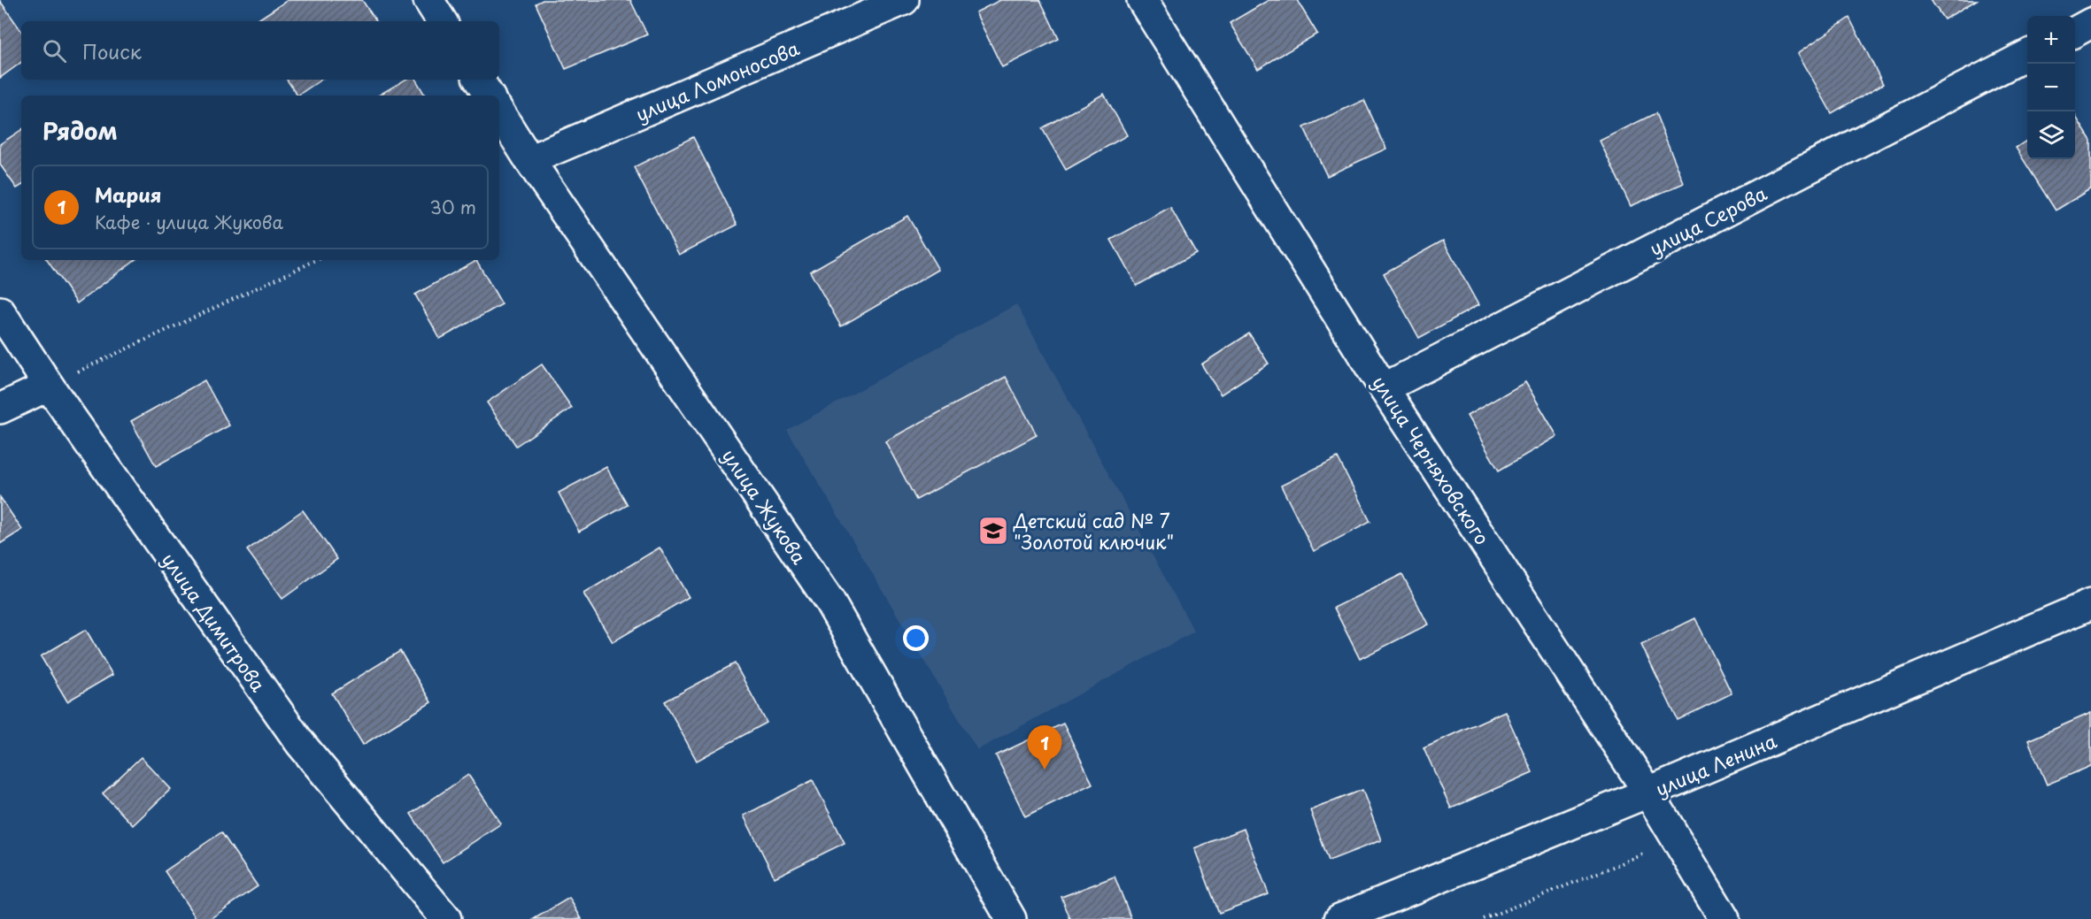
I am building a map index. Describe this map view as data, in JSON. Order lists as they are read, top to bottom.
{
  "streets": {
    "street": [
      "улица Ломоносова",
      "улица Серова",
      "улица Черняховского",
      "улица Жукова",
      "улица Димитрова",
      "улица Ленина"
    ]
  },
  "crossings": [
    ["улица Ломоносова", "улица Жукова"],
    ["улица Серова", "улица Черняховского"],
    ["улица Черняховского", "улица Ленина"]
  ],
  "places": {
    "school or university": ["Детский сад № 7 \"Золотой ключик\""]
  },
  "page": {
    "map_buttons": ["+", "−"],
    "search": "Поиск",
    "heading": "Рядом",
    "list": [
      {
        "mark": "1",
        "name": "Мария",
        "note": "Кафе · улица Жукова",
        "value": "30 m"
      }
    ],
    "pins": "1"
  }
}
